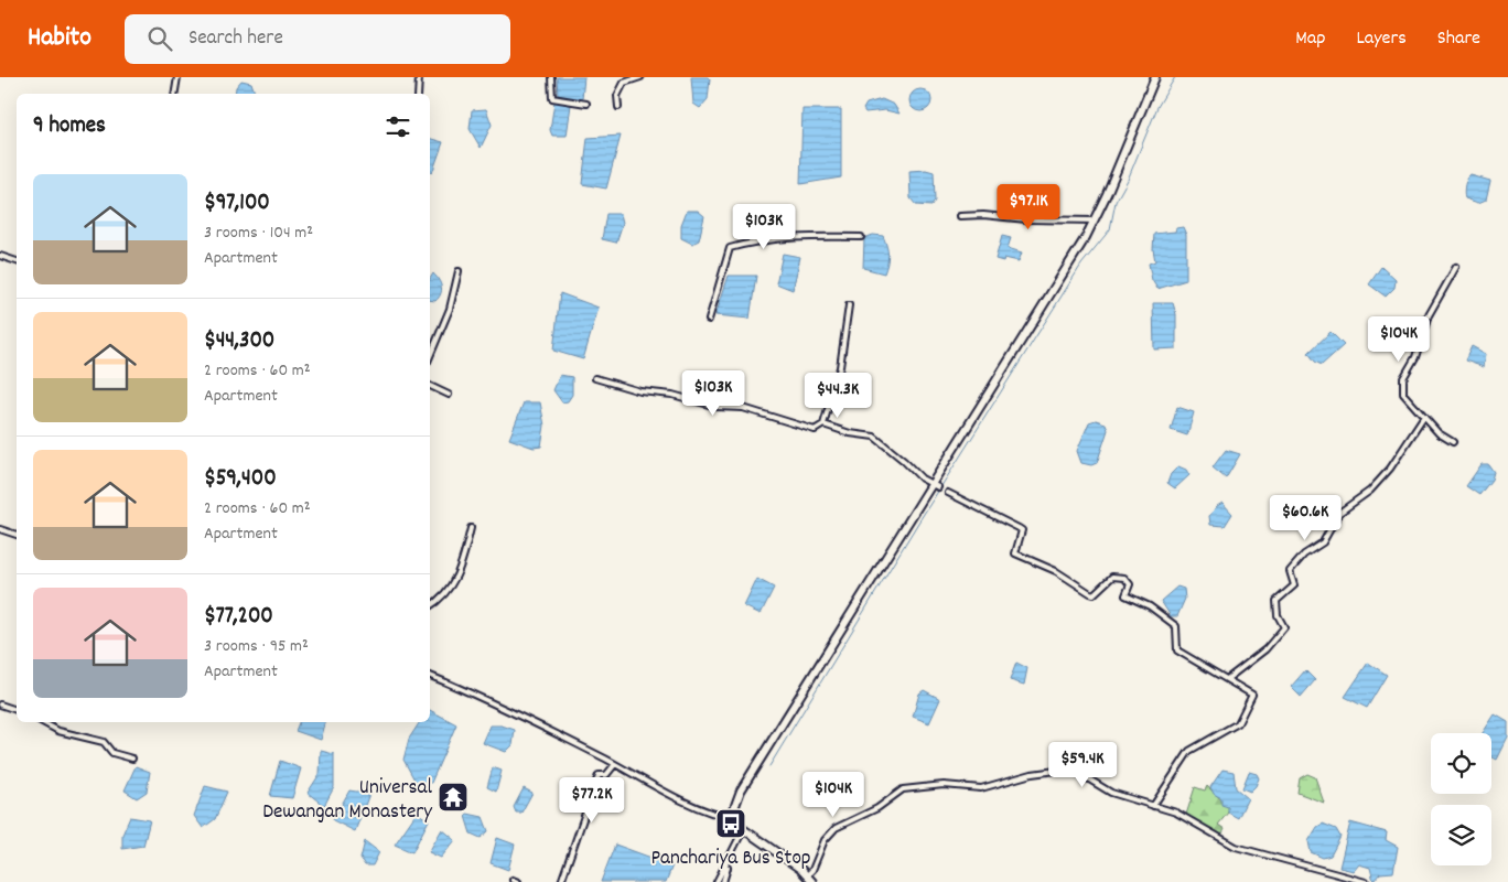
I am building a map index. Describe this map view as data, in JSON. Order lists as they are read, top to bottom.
{
  "places": {
    "temple": ["Universal Dewangan Monastery"],
    "bus stop": ["Panchariya Bus Stop"]
  },
  "page": {
    "header": "Habito",
    "search": "Search here",
    "nav": ["Map", "Layers", "Share"],
    "heading": "9 homes",
    "list": [
      {
        "name": "$97,100",
        "note": "3 rooms · 104 m² · Apartment"
      },
      {
        "name": "$44,300",
        "note": "2 rooms · 60 m² · Apartment"
      },
      {
        "name": "$59,400",
        "note": "2 rooms · 60 m² · Apartment"
      },
      {
        "name": "$77,200",
        "note": "3 rooms · 95 m² · Apartment"
      }
    ],
    "price": [
      "$97.1K",
      "$103K",
      "$104K",
      "$103K",
      "$44.3K",
      "$60.6K",
      "$59.4K",
      "$104K",
      "$77.2K"
    ]
  }
}
